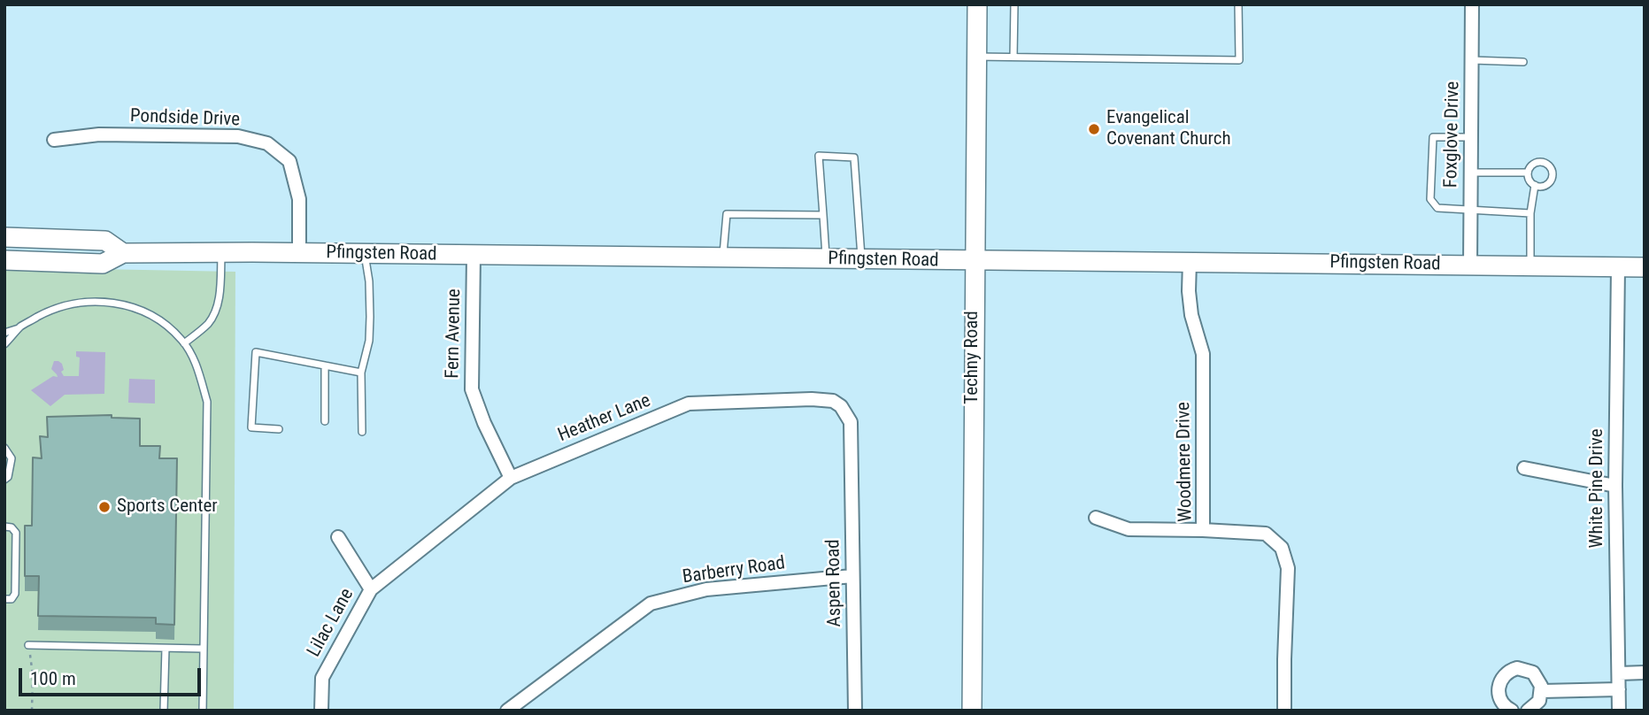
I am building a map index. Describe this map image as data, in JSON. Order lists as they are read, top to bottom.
{
  "streets": {
    "main road": ["Pfingsten Road", "Techny Road"],
    "street": [
      "Pondside Drive",
      "Foxglove Drive",
      "Fern Avenue",
      "Heather Lane",
      "Woodmere Drive",
      "White Pine Drive",
      "Barberry Road",
      "Aspen Road",
      "Lilac Lane"
    ]
  },
  "crossings": [
    ["Pondside Drive", "Pfingsten Road"],
    ["Foxglove Drive", "Pfingsten Road"],
    ["Pfingsten Road", "Fern Avenue"],
    ["Pfingsten Road", "Techny Road"],
    ["Pfingsten Road", "Woodmere Drive"],
    ["Pfingsten Road", "White Pine Drive"],
    ["Fern Avenue", "Heather Lane"],
    ["Heather Lane", "Aspen Road"],
    ["Heather Lane", "Lilac Lane"],
    ["Barberry Road", "Aspen Road"]
  ],
  "places": ["Evangelical Covenant Church", "Sports Center"],
  "scale_bar": "100 m"
}
